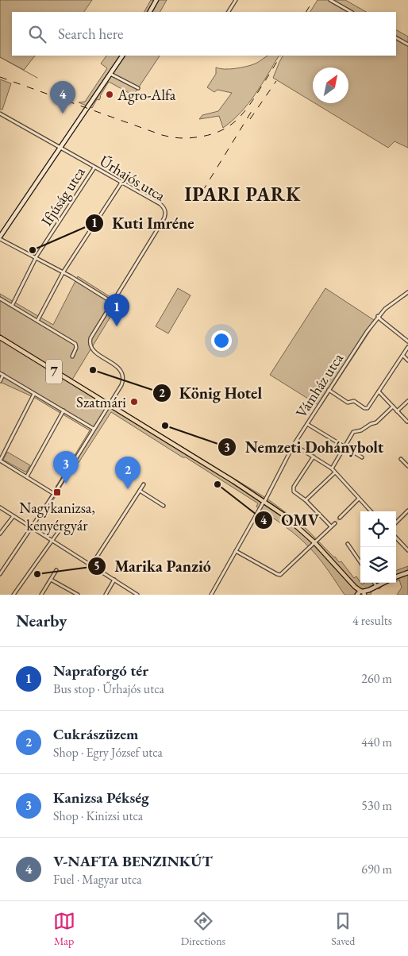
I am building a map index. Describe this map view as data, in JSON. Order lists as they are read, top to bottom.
{
  "streets": {
    "main road": ["7"],
    "street": ["Űrhajós utca", "Ifjúság utca", "Vámház utca"]
  },
  "crossings": [
    ["Űrhajós utca", "Ifjúság utca"],
    ["Űrhajós utca", "7"],
    ["7", "Vámház utca"]
  ],
  "districts": ["IPARI PARK"],
  "places": {
    "other": [
      "Agro-Alfa",
      "Kuti Imréne",
      "König Hotel",
      "Szatmári",
      "Nemzeti Dohánybolt",
      "OMV",
      "Marika Panzió"
    ],
    "transit": ["Nagykanizsa, kenyérgyár"]
  },
  "north": "top right",
  "page": {
    "search": "Search here",
    "pins": [
      "4",
      "1",
      "3",
      "2"
    ],
    "heading": ["Nearby", "4 results"],
    "list": [
      {
        "mark": "1",
        "name": "Napraforgó tér",
        "note": "Bus stop · Űrhajós utca",
        "value": "260 m"
      },
      {
        "mark": "2",
        "name": "Cukrászüzem",
        "note": "Shop · Egry József utca",
        "value": "440 m"
      },
      {
        "mark": "3",
        "name": "Kanizsa Pékség",
        "note": "Shop · Kinizsi utca",
        "value": "530 m"
      },
      {
        "mark": "4",
        "name": "V-NAFTA BENZINKÚT",
        "note": "Fuel · Magyar utca",
        "value": "690 m"
      }
    ],
    "nav": ["Map", "Directions", "Saved"]
  }
}
